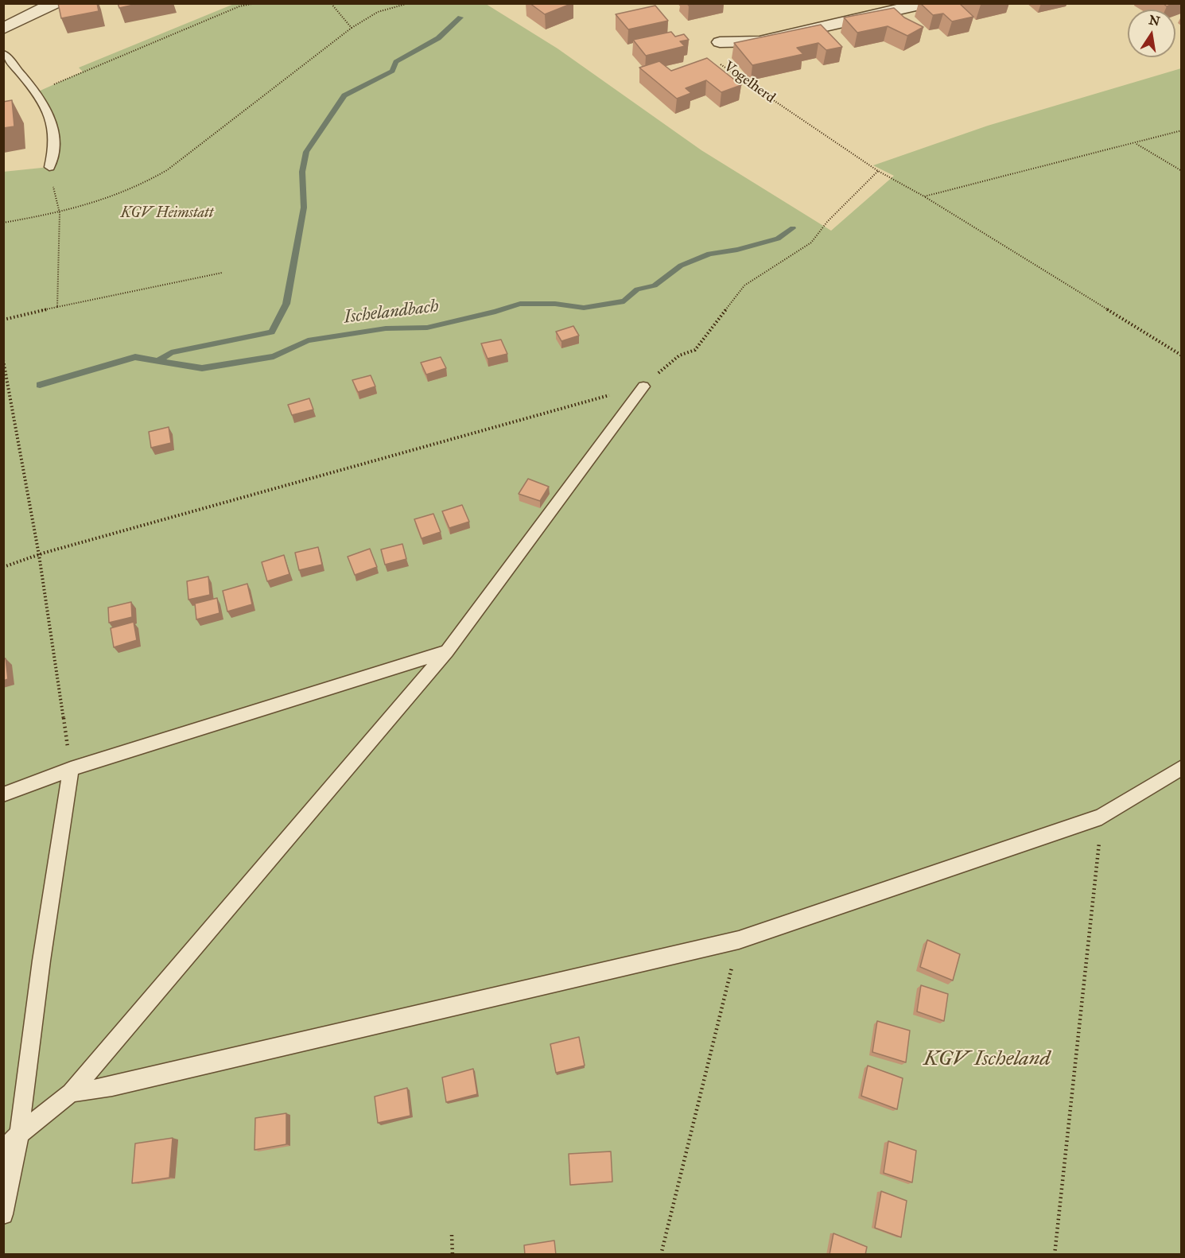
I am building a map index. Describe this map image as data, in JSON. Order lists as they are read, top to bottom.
{
  "streets": {
    "street": ["Vogelherd"]
  },
  "water": ["Ischelandbach"],
  "parks": ["KGV Heimstatt", "KGV Ischeland"],
  "north": "top"
}
